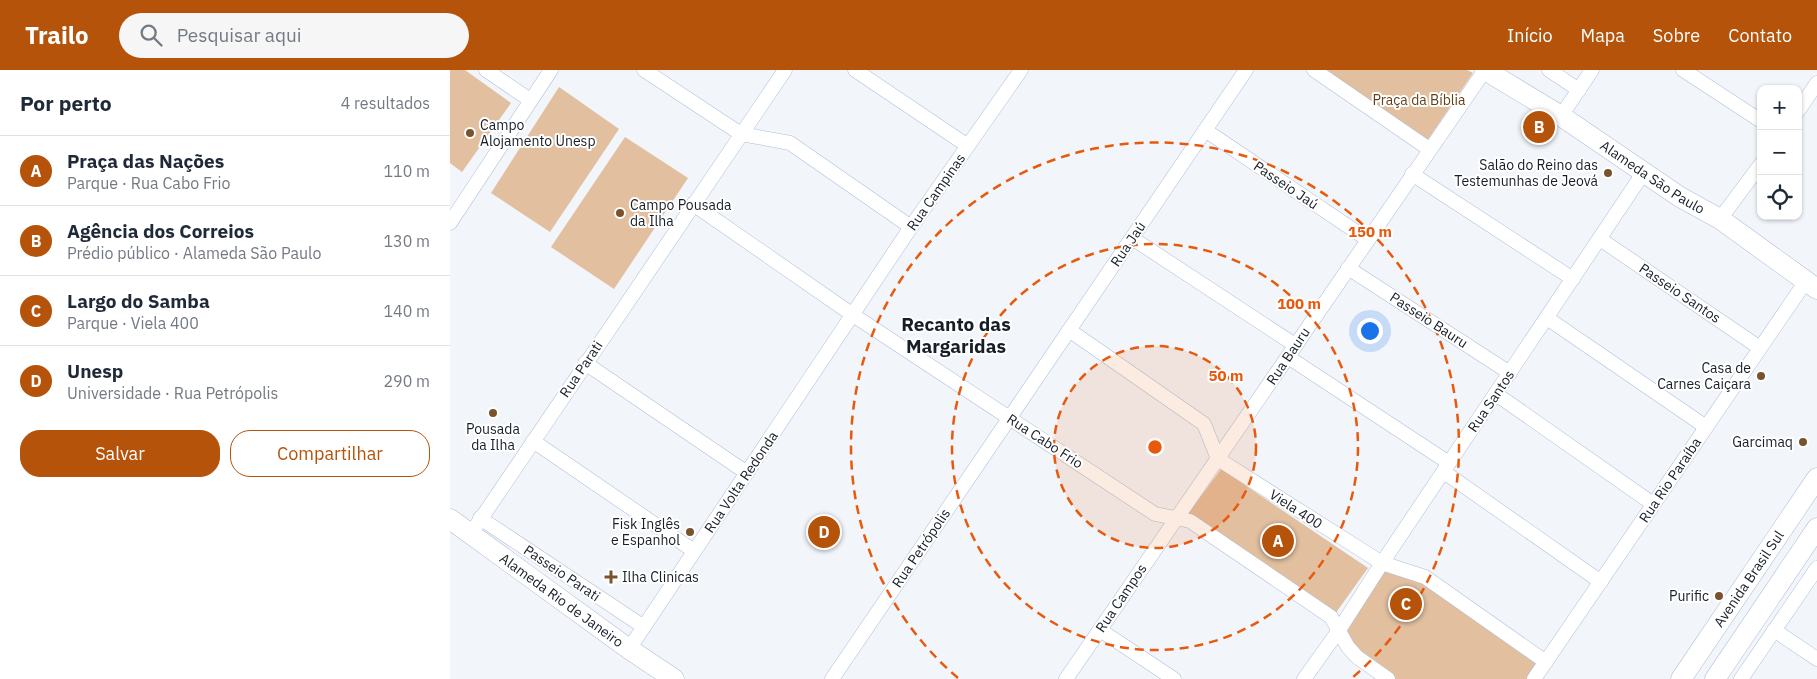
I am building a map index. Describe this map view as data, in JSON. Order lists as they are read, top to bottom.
{
  "streets": {
    "street": [
      "Alameda São Paulo",
      "Passeio Jaú",
      "Rua Campinas",
      "Rua Jaú",
      "Passeio Santos",
      "Passeio Bauru",
      "Rua Bauru",
      "Rua Parati",
      "Rua Santos",
      "Rua Cabo Frio",
      "Rua Rio Paraíba",
      "Rua Volta Redonda",
      "Viela 400",
      "Rua Petrópolis",
      "Passeio Parati",
      "Avenida Brasil Sul",
      "Rua Campos",
      "Alameda Rio de Janeiro"
    ]
  },
  "crossings": [
    ["Alameda São Paulo", "Rua Bauru"],
    ["Alameda São Paulo", "Rua Santos"],
    ["Alameda São Paulo", "Rua Rio Paraíba"],
    ["Passeio Jaú", "Rua Jaú"],
    ["Passeio Jaú", "Rua Bauru"],
    ["Rua Campinas", "Rua Cabo Frio"],
    ["Rua Campinas", "Rua Volta Redonda"],
    ["Rua Jaú", "Rua Cabo Frio"],
    ["Rua Jaú", "Rua Petrópolis"],
    ["Passeio Santos", "Rua Santos"],
    ["Passeio Santos", "Rua Rio Paraíba"],
    ["Passeio Bauru", "Rua Bauru"],
    ["Passeio Bauru", "Rua Santos"],
    ["Rua Bauru", "Rua Cabo Frio"],
    ["Rua Bauru", "Viela 400"],
    ["Rua Bauru", "Rua Campos"],
    ["Rua Parati", "Rua Cabo Frio"],
    ["Rua Parati", "Passeio Parati"],
    ["Rua Parati", "Alameda Rio de Janeiro"],
    ["Rua Santos", "Rua Cabo Frio"],
    ["Rua Santos", "Viela 400"],
    ["Rua Cabo Frio", "Rua Volta Redonda"],
    ["Rua Cabo Frio", "Rua Petrópolis"],
    ["Rua Cabo Frio", "Rua Campos"],
    ["Rua Rio Paraíba", "Viela 400"],
    ["Rua Volta Redonda", "Passeio Parati"],
    ["Rua Volta Redonda", "Alameda Rio de Janeiro"],
    ["Passeio Parati", "Alameda Rio de Janeiro"]
  ],
  "districts": ["Recanto das Margaridas"],
  "parks": ["Praça da Bíblia"],
  "places": {
    "other": [
      "Campo Alojamento Unesp",
      "Salão do Reino das Testemunhas de Jeová",
      "Campo Pousada da Ilha",
      "Casa de Carnes Caiçara",
      "Pousada da Ilha",
      "Garcimaq",
      "Fisk Inglês e Espanhol",
      "Purific"
    ],
    "health": ["Ilha Clinicas"]
  },
  "page": {
    "header": "Trailo",
    "search": "Pesquisar aqui",
    "nav": [
      "Início",
      "Mapa",
      "Sobre",
      "Contato"
    ],
    "heading": ["Por perto", "4 resultados"],
    "map_buttons": ["+", "−"],
    "pins": [
      "B",
      "D",
      "A",
      "C"
    ],
    "list": [
      {
        "mark": "A",
        "name": "Praça das Nações",
        "note": "Parque · Rua Cabo Frio",
        "value": "110 m"
      },
      {
        "mark": "B",
        "name": "Agência dos Correios",
        "note": "Prédio público · Alameda São Paulo",
        "value": "130 m"
      },
      {
        "mark": "C",
        "name": "Largo do Samba",
        "note": "Parque · Viela 400",
        "value": "140 m"
      },
      {
        "mark": "D",
        "name": "Unesp",
        "note": "Universidade · Rua Petrópolis",
        "value": "290 m"
      }
    ],
    "buttons": ["Salvar", "Compartilhar"]
  },
  "rings": ["150 m", "100 m", "50 m"]
}
